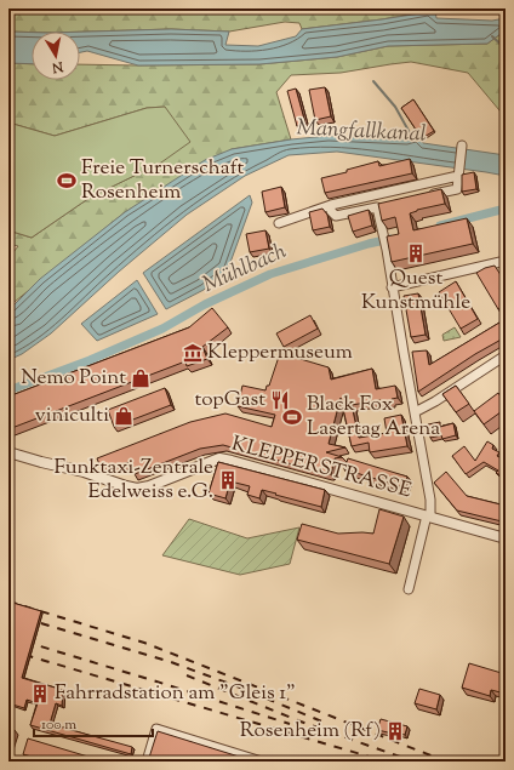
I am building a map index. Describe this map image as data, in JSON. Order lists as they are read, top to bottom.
{
  "streets": {
    "street": ["KLEPPERSTRASSE"]
  },
  "water": ["Mangfallkanal", "Mühlbach"],
  "places": {
    "sports": ["Freie Turnerschaft Rosenheim", "Black Fox Lasertag Arena"],
    "building": [
      "Quest Kunstmühle",
      "Funktaxi-Zentrale Edelweiss e.G.",
      "Fahrradstation am \"Gleis 1\"",
      "Rosenheim (Rf)"
    ],
    "museum": ["Kleppermuseum"],
    "shop": ["Nemo Point", "viniculti"],
    "restaurant": ["topGast"]
  },
  "scale_bar": "100 m",
  "north": "bottom"
}
